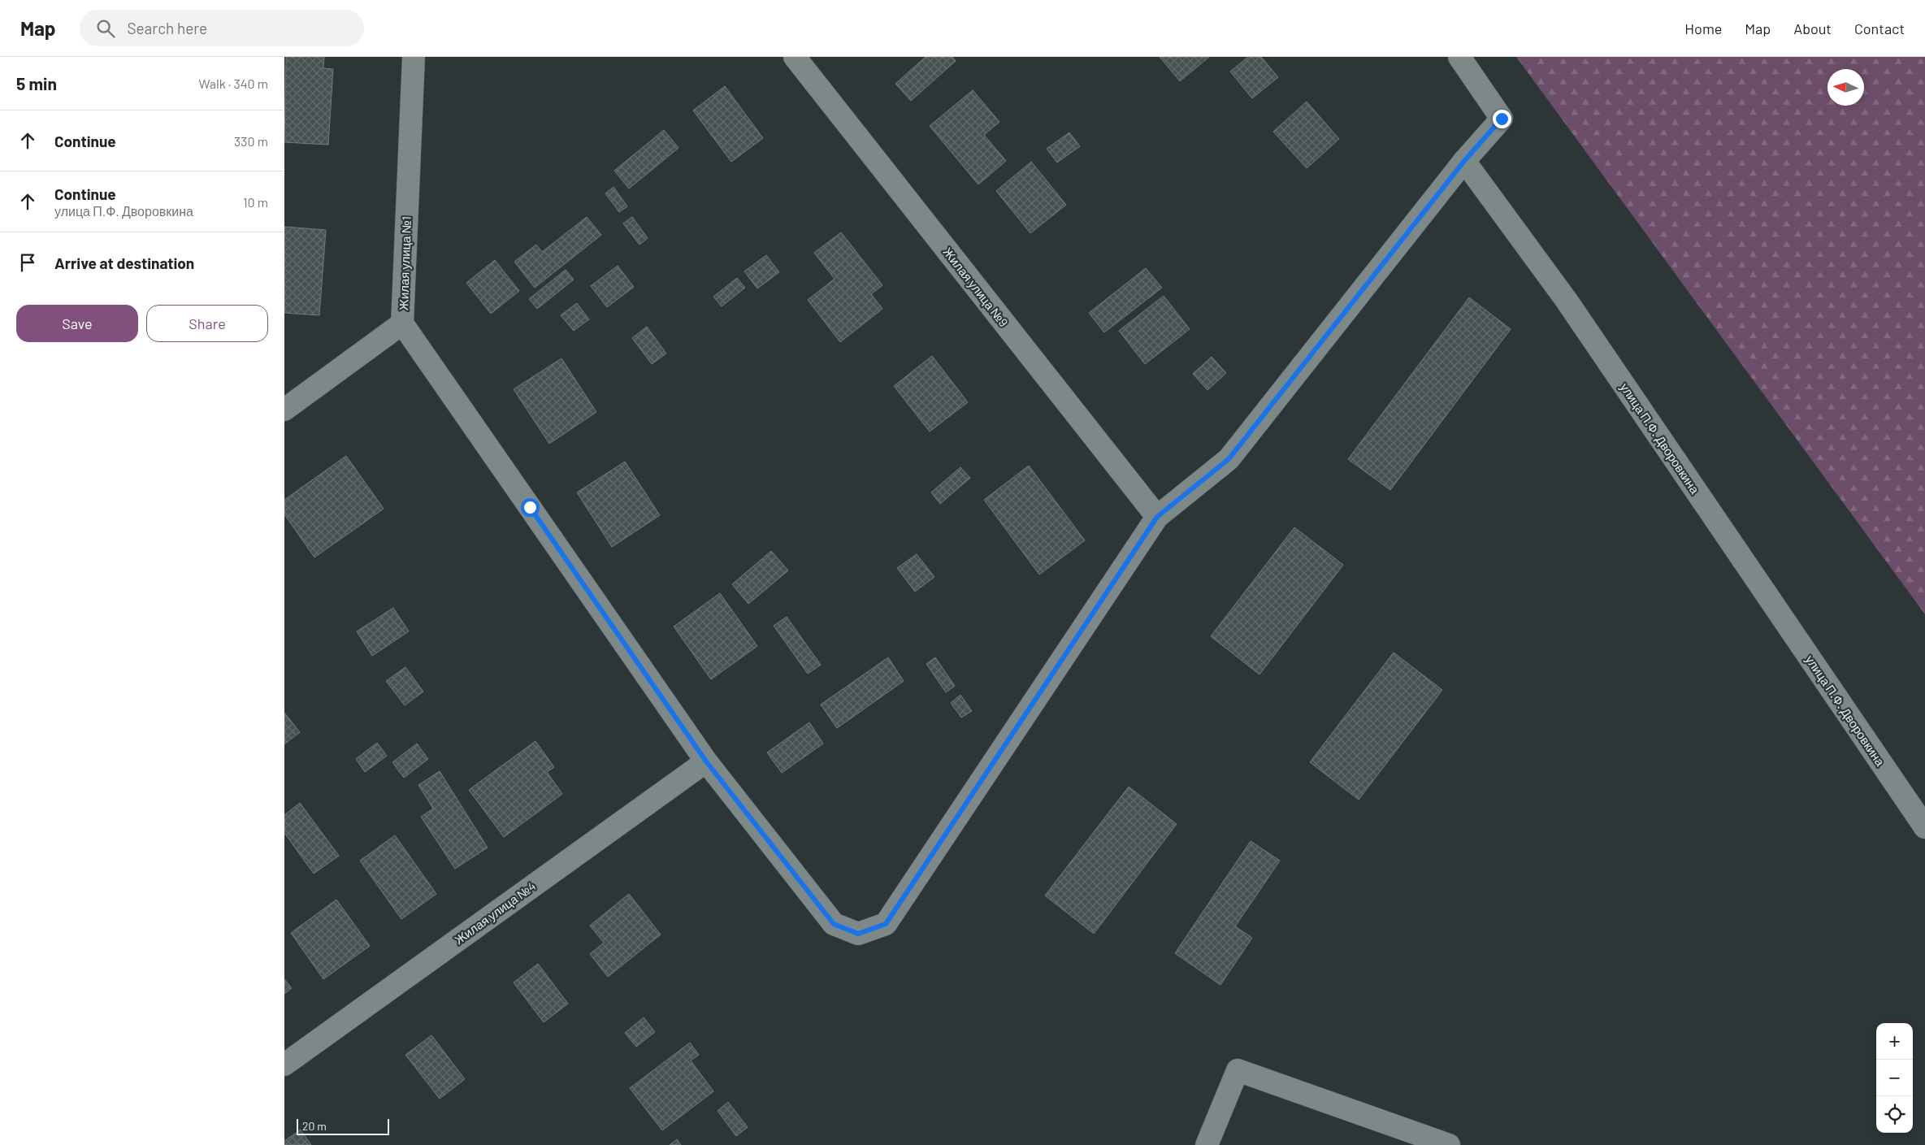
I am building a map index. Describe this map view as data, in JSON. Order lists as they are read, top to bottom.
{
  "streets": {
    "street": [
      "Жилая улица №1",
      "Жилая улица №9",
      "улица П.Ф. Дворовкина",
      "Жилая улица №4"
    ]
  },
  "scale_bar": "20 m",
  "north": "left",
  "page": {
    "header": "Map",
    "search": "Search here",
    "nav": [
      "Home",
      "Map",
      "About",
      "Contact"
    ],
    "heading": ["5 min", "Walk · 340 m"],
    "list": [
      ["Continue", "330 m"],
      ["Continue", "улица П.Ф. Дворовкина", "10 m"],
      "Arrive at destination"
    ],
    "buttons": ["Save", "Share"],
    "map_buttons": ["+", "−"],
    "scale": "20 m"
  }
}
